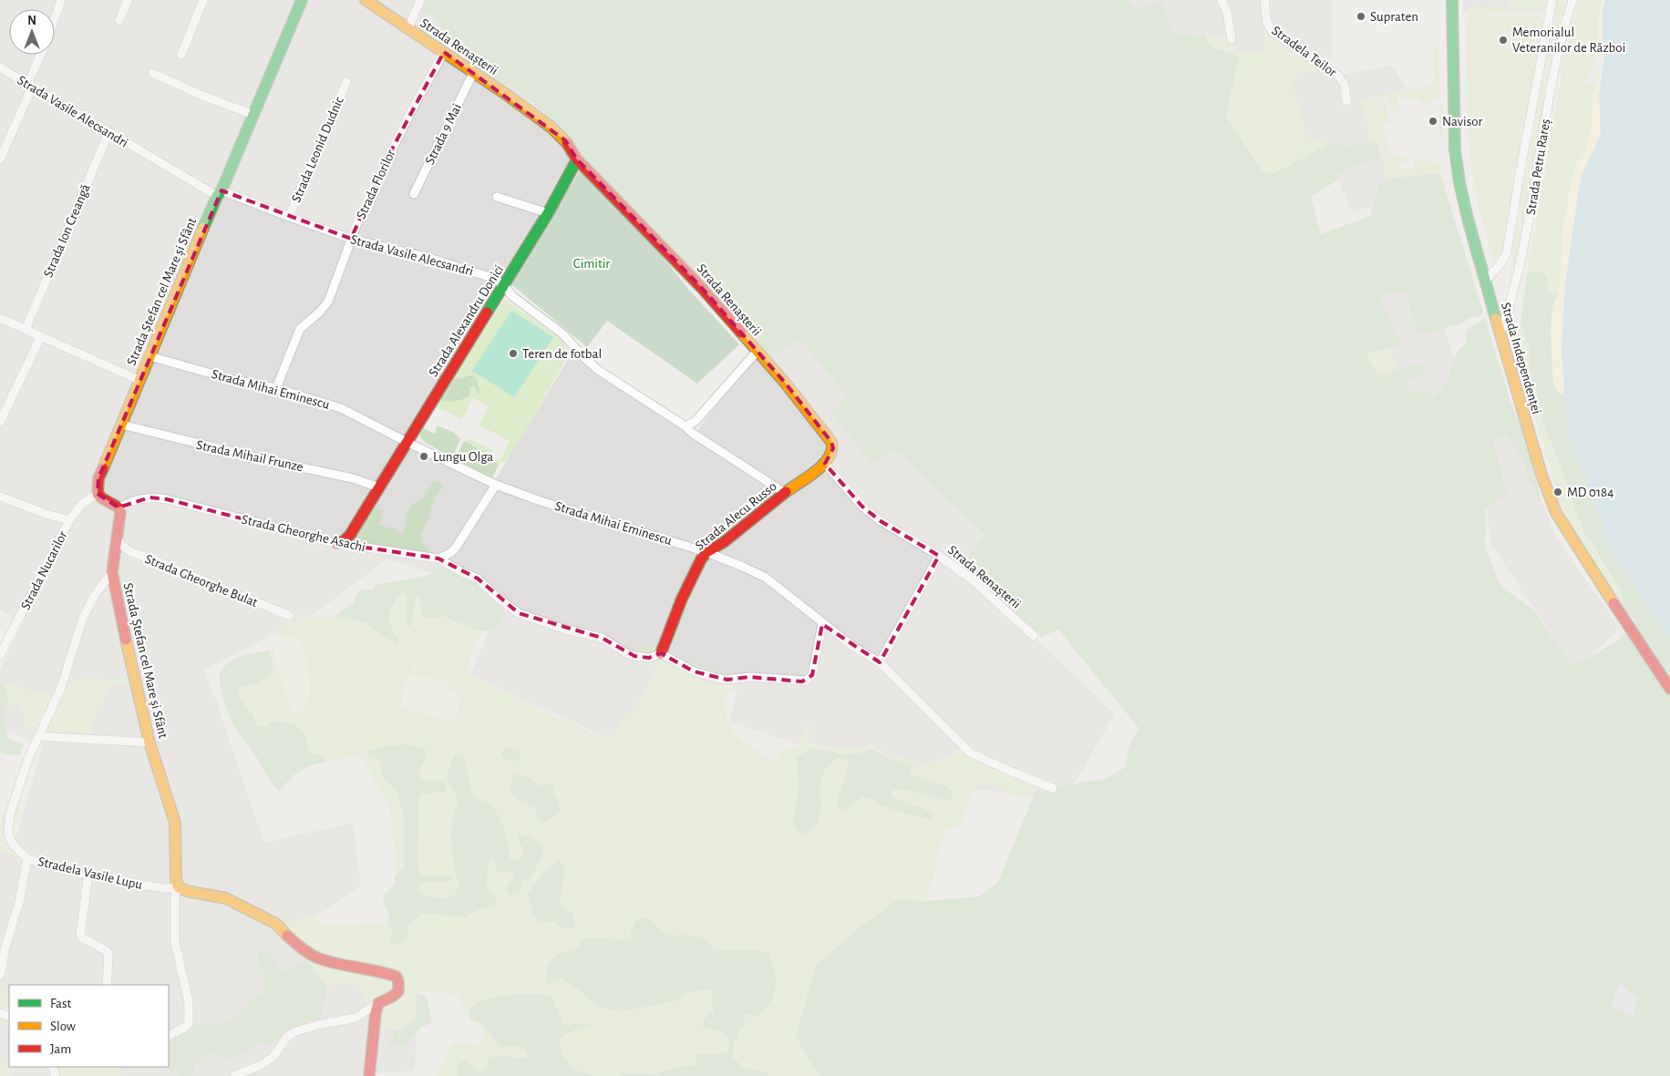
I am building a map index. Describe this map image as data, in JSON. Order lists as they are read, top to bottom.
{
  "streets": {
    "street": [
      "Strada Renașterii",
      "Stradela Teilor",
      "Strada Vasile Alecsandri",
      "Strada 9 Mai",
      "Strada Leonid Dudnic",
      "Strada Petru Rareș",
      "Strada Florilor",
      "Strada Ion Creangă",
      "Strada Ștefan cel Mare și Sfânt",
      "Strada Alexandru Donici",
      "Strada Independenței",
      "Strada Mihai Eminescu",
      "Strada Mihail Frunze",
      "Strada Alecu Russo",
      "Strada Gheorghe Asachi",
      "Strada Nucarilor",
      "Strada Gheorghe Bulat",
      "Stradela Vasile Lupu"
    ]
  },
  "crossings": [
    ["Strada Renașterii", "Strada 9 Mai"],
    ["Strada Renașterii", "Strada Florilor"],
    ["Strada Renașterii", "Strada Alexandru Donici"],
    ["Strada Renașterii", "Strada Alecu Russo"],
    ["Strada Vasile Alecsandri", "Strada Leonid Dudnic"],
    ["Strada Vasile Alecsandri", "Strada Florilor"],
    ["Strada Vasile Alecsandri", "Strada Ion Creangă"],
    ["Strada Vasile Alecsandri", "Strada Ștefan cel Mare și Sfânt"],
    ["Strada Vasile Alecsandri", "Strada Alexandru Donici"],
    ["Strada Vasile Alecsandri", "Strada Alecu Russo"],
    ["Strada Petru Rareș", "Strada Independenței"],
    ["Strada Florilor", "Strada Mihai Eminescu"],
    ["Strada Ștefan cel Mare și Sfânt", "Strada Mihai Eminescu"],
    ["Strada Ștefan cel Mare și Sfânt", "Strada Mihail Frunze"],
    ["Strada Ștefan cel Mare și Sfânt", "Strada Gheorghe Asachi"],
    ["Strada Ștefan cel Mare și Sfânt", "Strada Nucarilor"],
    ["Strada Ștefan cel Mare și Sfânt", "Strada Gheorghe Bulat"],
    ["Strada Ștefan cel Mare și Sfânt", "Stradela Vasile Lupu"],
    ["Strada Alexandru Donici", "Strada Mihai Eminescu"],
    ["Strada Alexandru Donici", "Strada Mihail Frunze"],
    ["Strada Alexandru Donici", "Strada Gheorghe Asachi"],
    ["Strada Mihai Eminescu", "Strada Alecu Russo"],
    ["Strada Alecu Russo", "Strada Gheorghe Asachi"]
  ],
  "parks": ["Cimitir"],
  "places": [
    "Supraten",
    "Memorialul Veteranilor de Război",
    "Navisor",
    "Teren de fotbal",
    "Lungu Olga",
    "MD 0184"
  ],
  "legend": ["Fast", "Slow", "Jam"],
  "north": "top"
}
